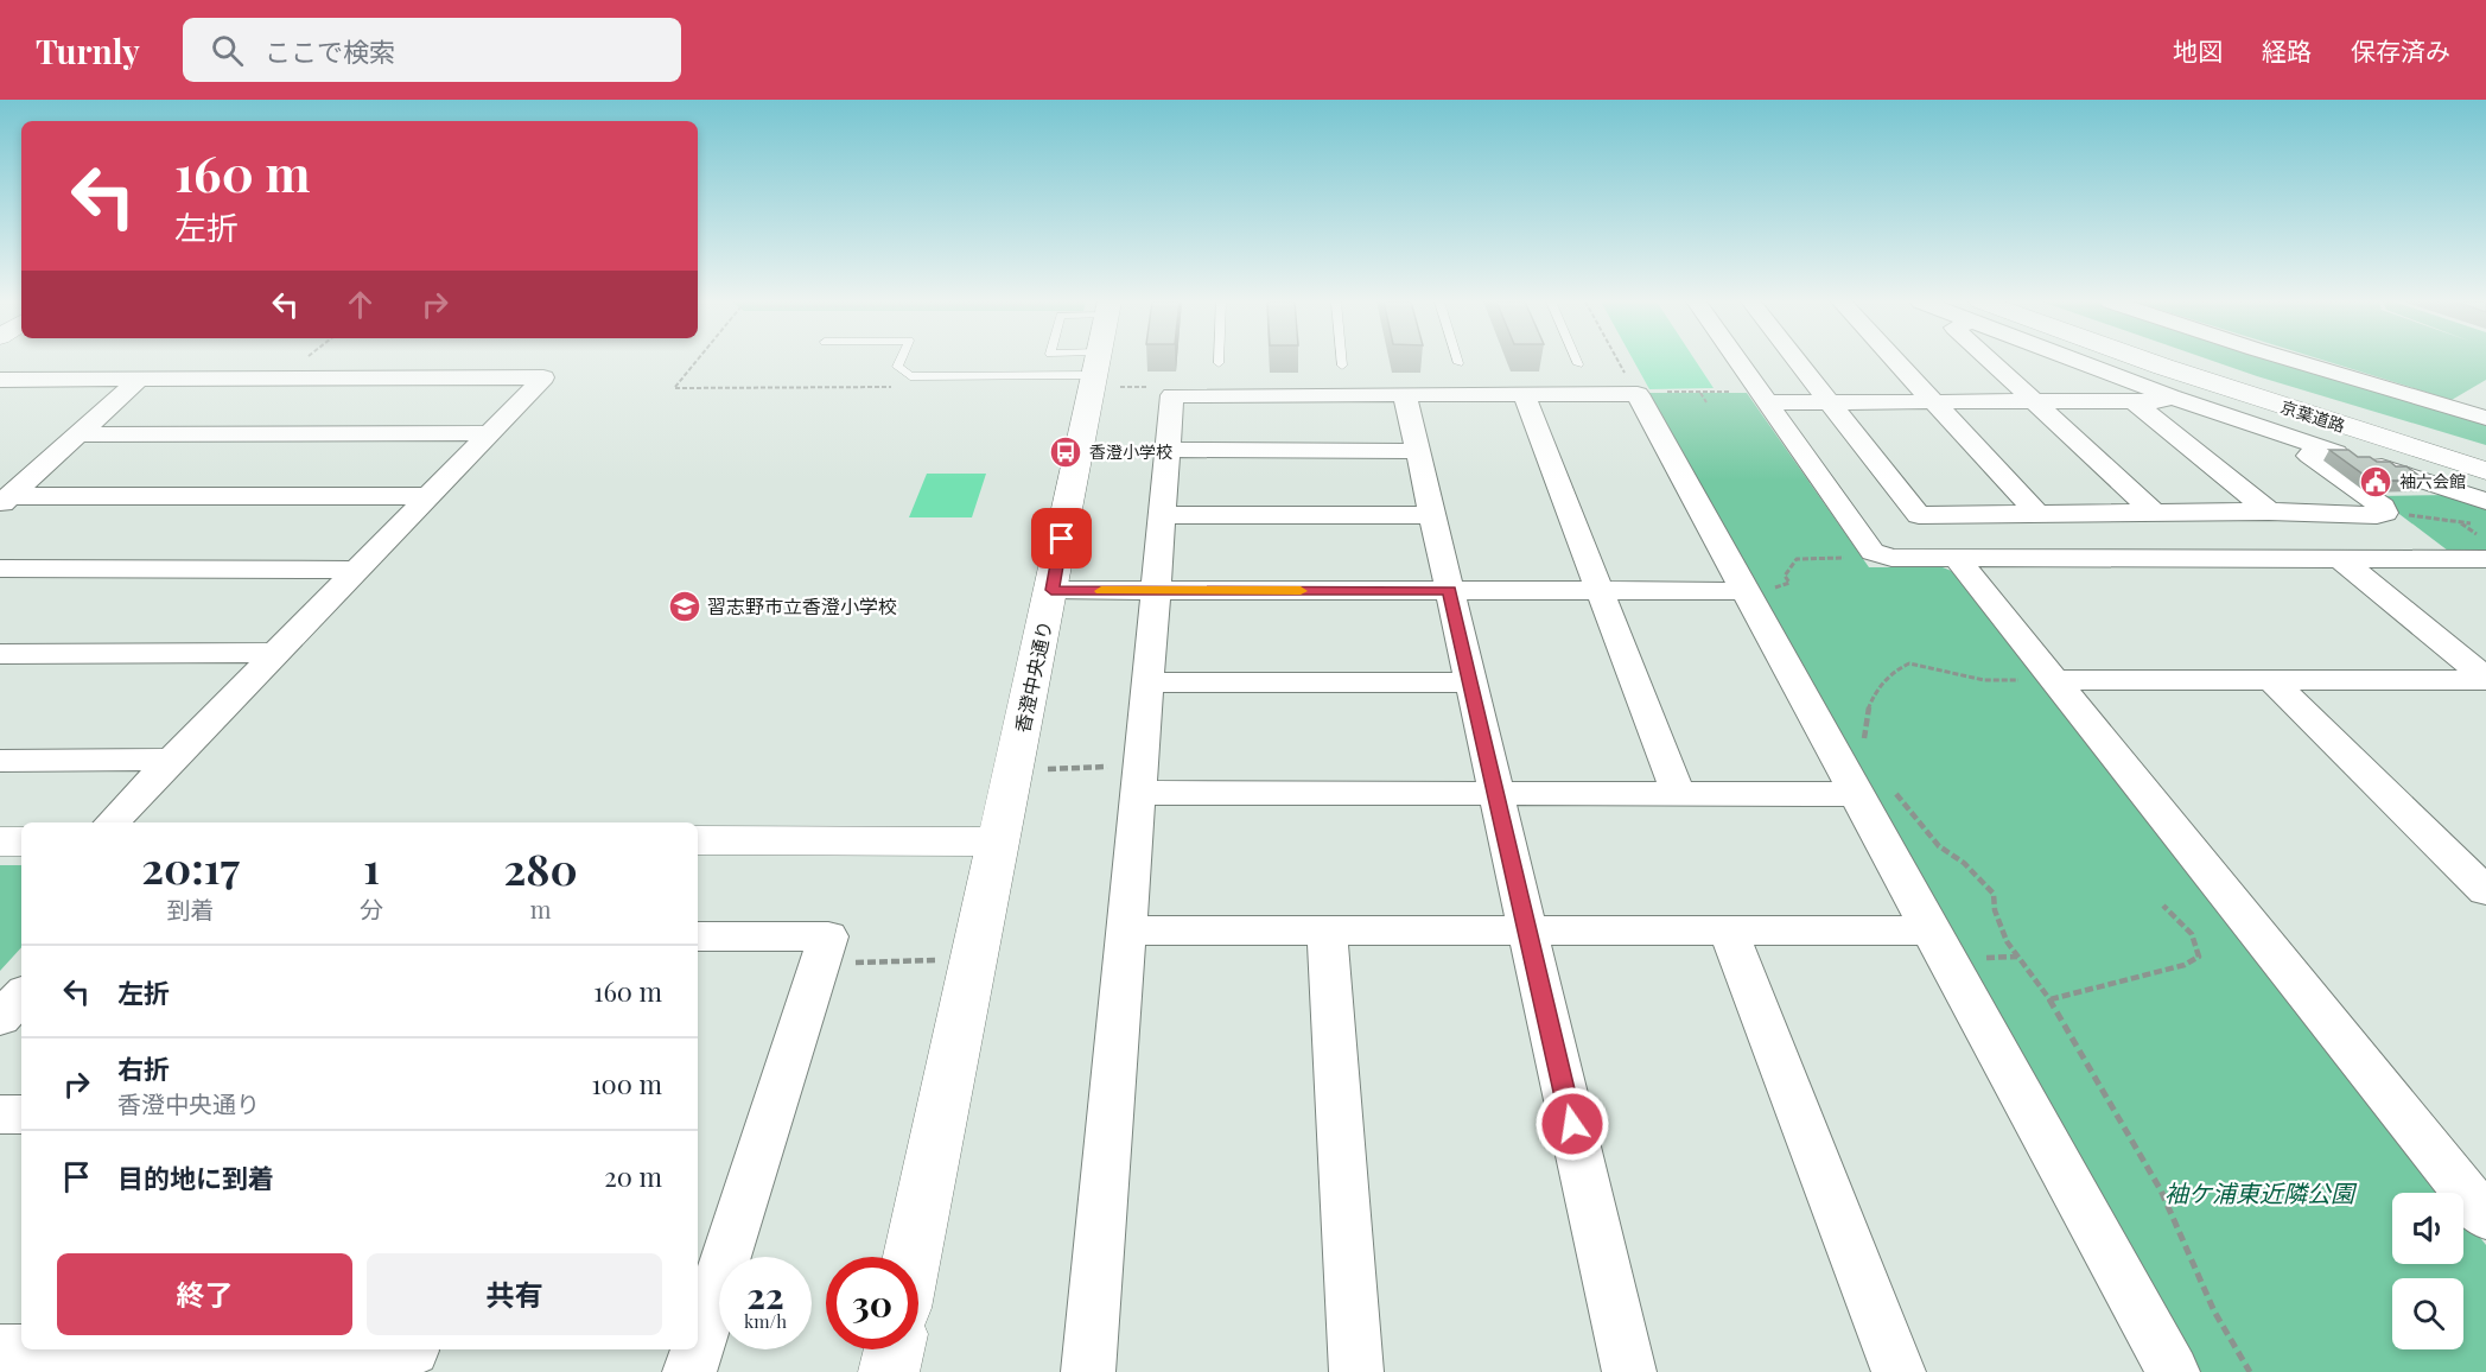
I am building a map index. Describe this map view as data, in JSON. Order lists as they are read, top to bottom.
{
  "streets": {
    "main road": ["京葉道路", "香澄中央通り"]
  },
  "parks": ["袖ケ浦東近隣公園"],
  "places": {
    "bus stop": ["香澄小学校"],
    "public building": ["袖六会館"],
    "school or university": ["習志野市立香澄小学校"]
  },
  "page": {
    "header": "Turnly",
    "search": "ここで検索",
    "nav": ["地図", "経路", "保存済み"],
    "turn": ["160 m", "左折"],
    "eta": [
      "20:17",
      "到着",
      "1",
      "分",
      "280",
      "m"
    ],
    "list": [
      {
        "name": "左折",
        "value": "160 m"
      },
      {
        "name": "右折",
        "note": "香澄中央通り",
        "value": "100 m"
      },
      {
        "name": "目的地に到着",
        "value": "20 m"
      }
    ],
    "buttons": ["終了", "共有"],
    "speed": "22 km/h",
    "limit": "30"
  }
}
